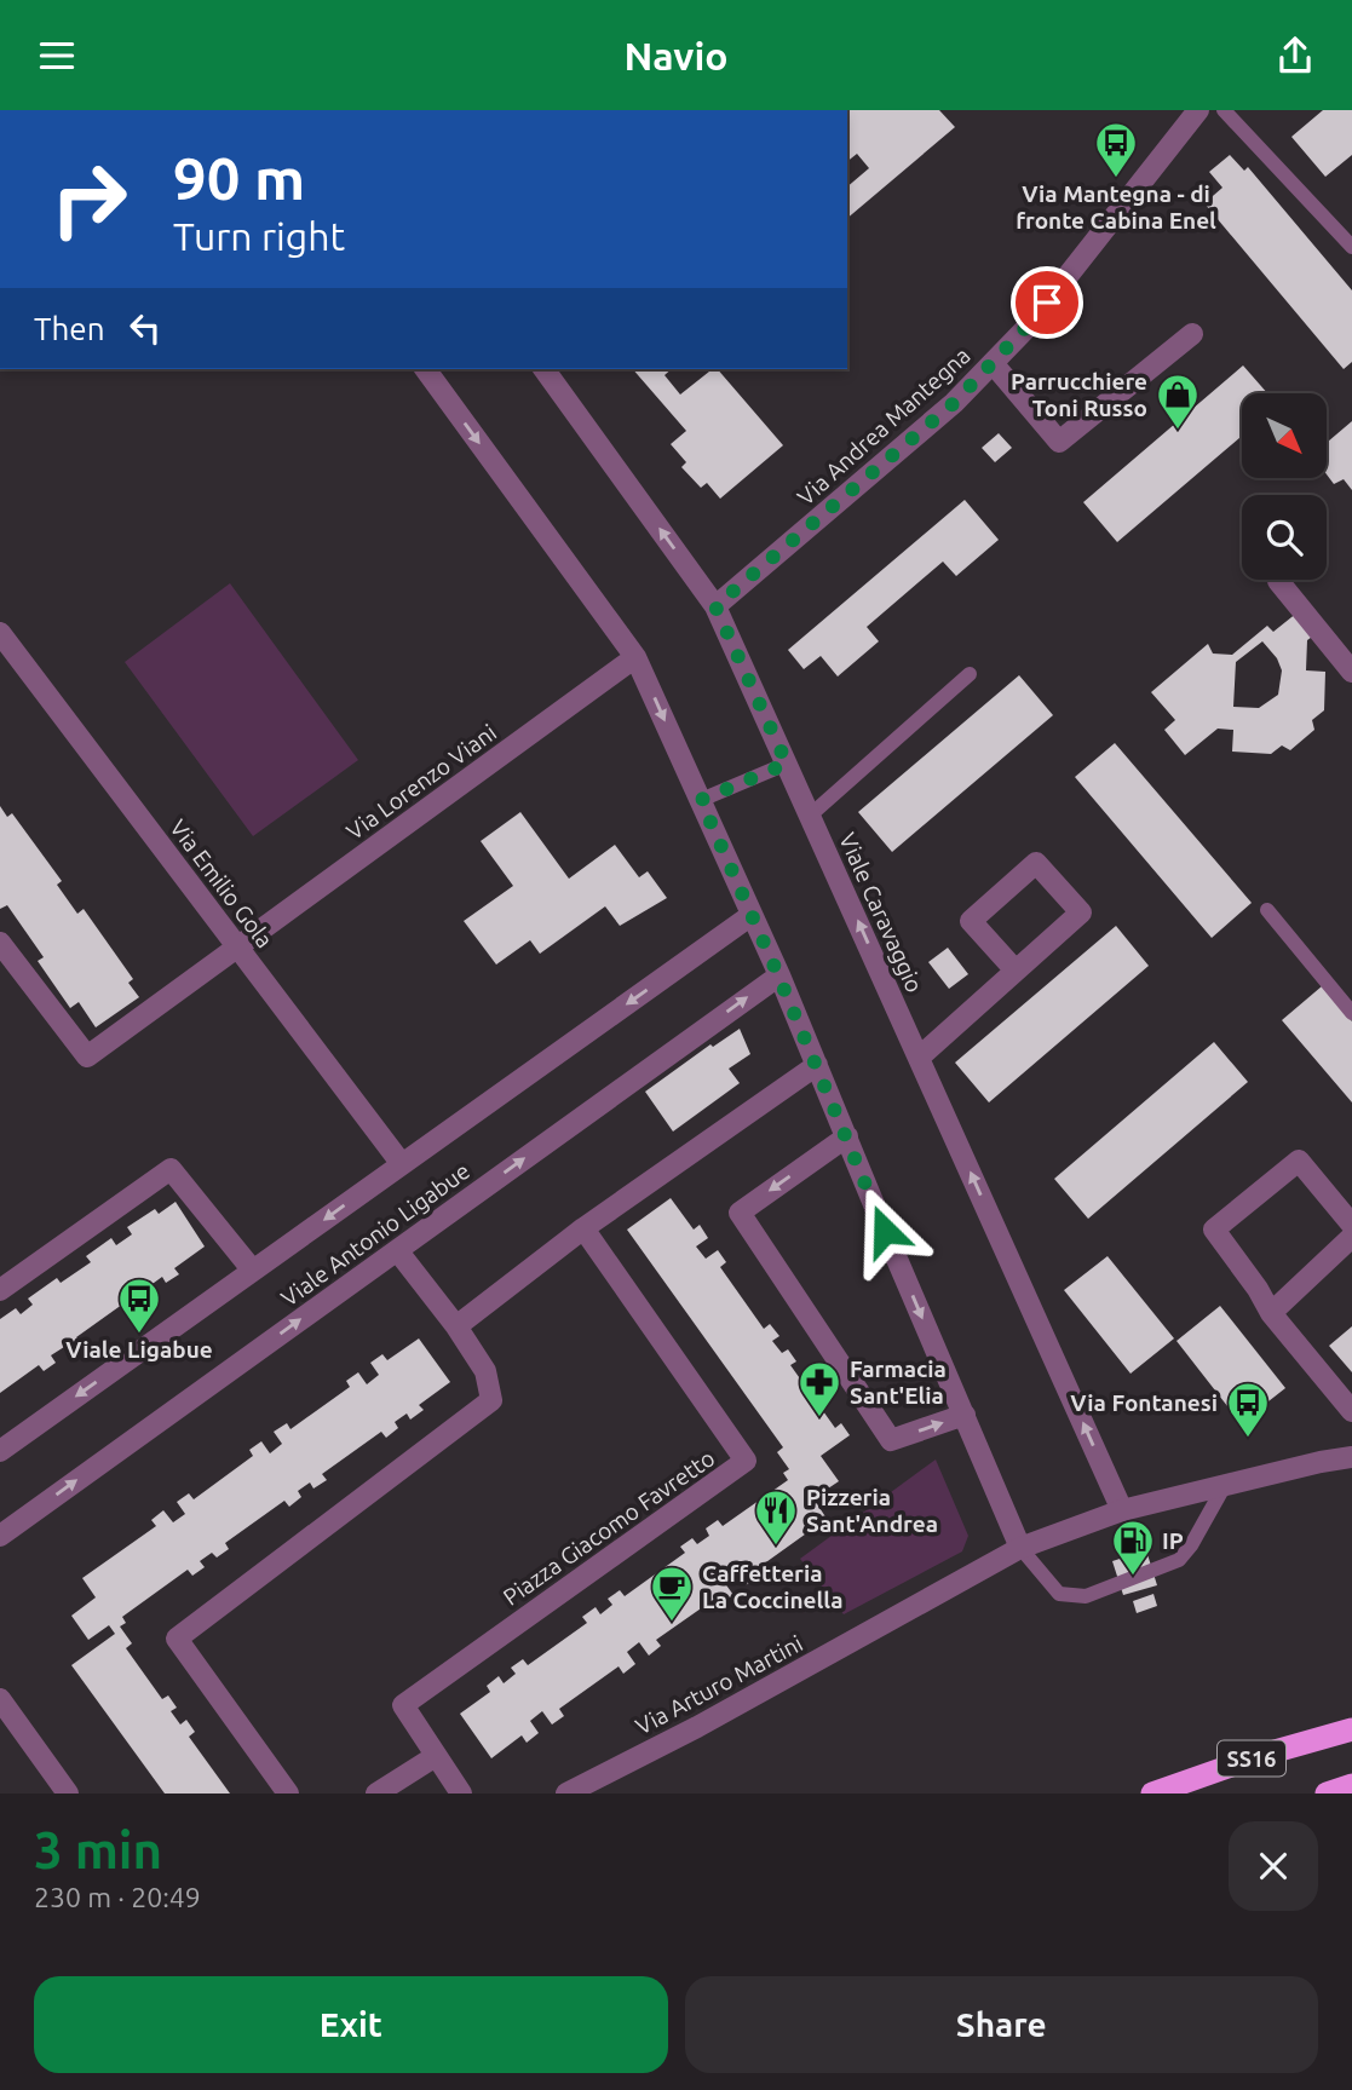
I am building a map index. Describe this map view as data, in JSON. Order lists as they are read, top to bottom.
{
  "streets": {
    "highway": ["SS16"],
    "street": [
      "Via Andrea Mantegna",
      "Via Lorenzo Viani",
      "Via Emilio Gola",
      "Viale Caravaggio",
      "Viale Antonio Ligabue",
      "Piazza Giacomo Favretto",
      "Via Arturo Martini"
    ]
  },
  "crossings": [
    ["Via Andrea Mantegna", "Viale Caravaggio"],
    ["Via Lorenzo Viani", "Via Emilio Gola"],
    ["Via Emilio Gola", "Viale Antonio Ligabue"],
    ["Viale Caravaggio", "Via Arturo Martini"]
  ],
  "places": {
    "bus stop": ["Via Mantegna - di fronte Cabina Enel", "Viale Ligabue", "Via Fontanesi"],
    "shop": ["Parrucchiere Toni Russo"],
    "pharmacy": ["Farmacia Sant'Elia"],
    "restaurant": ["Pizzeria Sant'Andrea"],
    "fuel station": ["IP"],
    "cafe": ["Caffetteria La Coccinella"]
  },
  "north": "bottom right",
  "page": {
    "header": "Navio",
    "turn": ["90 m", "Turn right"],
    "then": "Then",
    "heading": ["3 min", "230 m · 20:49"],
    "buttons": ["Exit", "Share"]
  }
}
